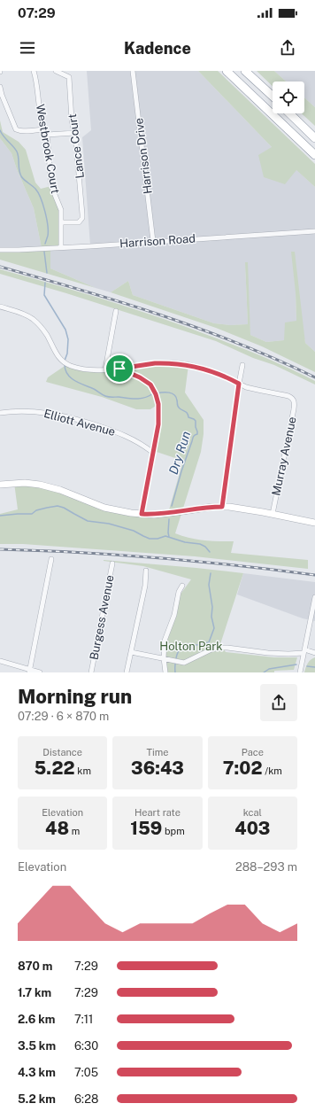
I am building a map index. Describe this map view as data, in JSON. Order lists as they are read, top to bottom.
{
  "streets": {
    "street": [
      "Lance Court",
      "Westbrook Court",
      "Harrison Drive",
      "Harrison Road",
      "Elliott Avenue",
      "Murray Avenue",
      "Burgess Avenue"
    ]
  },
  "crossings": [
    ["Lance Court", "Westbrook Court"],
    ["Westbrook Court", "Harrison Road"],
    ["Harrison Drive", "Harrison Road"]
  ],
  "water": ["Dry Run"],
  "parks": ["Holton Park"],
  "page": {
    "status": "07:29",
    "header": "Kadence",
    "heading": ["Morning run", "07:29 · 6 × 870 m"],
    "stats": [
      ["Distance", "5.22 km"],
      ["Time", "36:43"],
      ["Pace", "7:02 /km"],
      ["Elevation", "48 m"],
      ["Heart rate", "159 bpm"],
      ["kcal", "403"]
    ],
    "chart": ["Elevation", "288–293 m"],
    "list": [
      {
        "name": "870 m",
        "note": "7:29"
      },
      {
        "name": "1.7 km",
        "note": "7:29"
      },
      {
        "name": "2.6 km",
        "note": "7:11"
      },
      {
        "name": "3.5 km",
        "note": "6:30"
      },
      {
        "name": "4.3 km",
        "note": "7:05"
      },
      {
        "name": "5.2 km",
        "note": "6:28"
      }
    ]
  }
}
